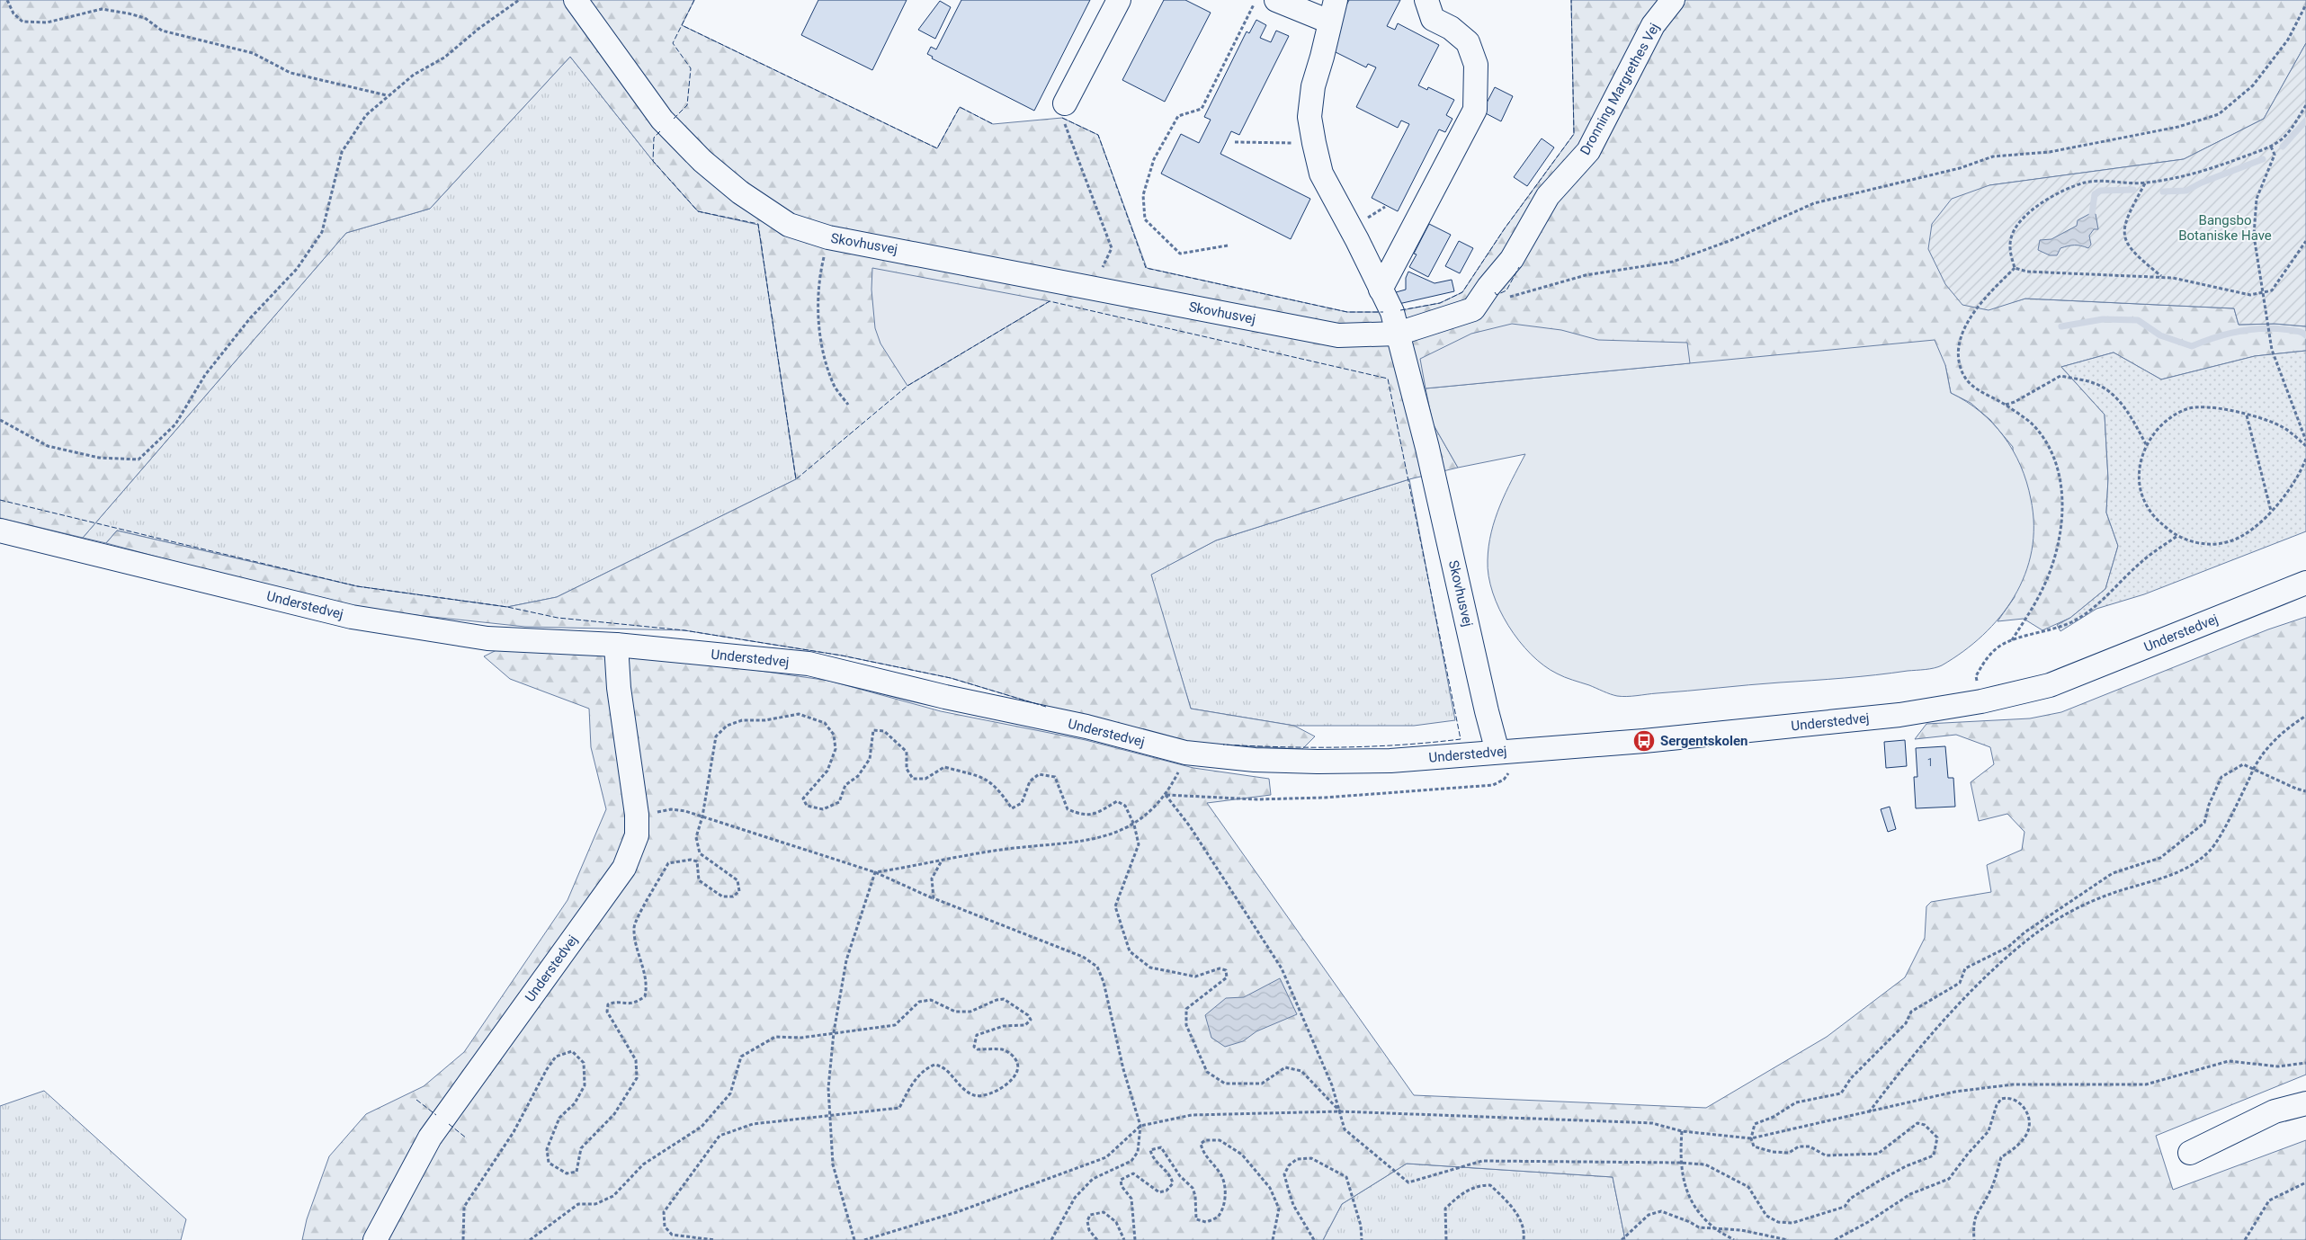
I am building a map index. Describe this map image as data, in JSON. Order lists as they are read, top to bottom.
{
  "streets": {
    "street": ["Dronning Margrethes Vej", "Skovhusvej", "Understedvej"]
  },
  "crossings": [
    ["Dronning Margrethes Vej", "Skovhusvej"],
    ["Skovhusvej", "Understedvej"]
  ],
  "parks": ["Bangsbo Botaniske Have"],
  "places": {
    "bus stop": ["Sergentskolen"]
  },
  "house_numbers": ["1"]
}
